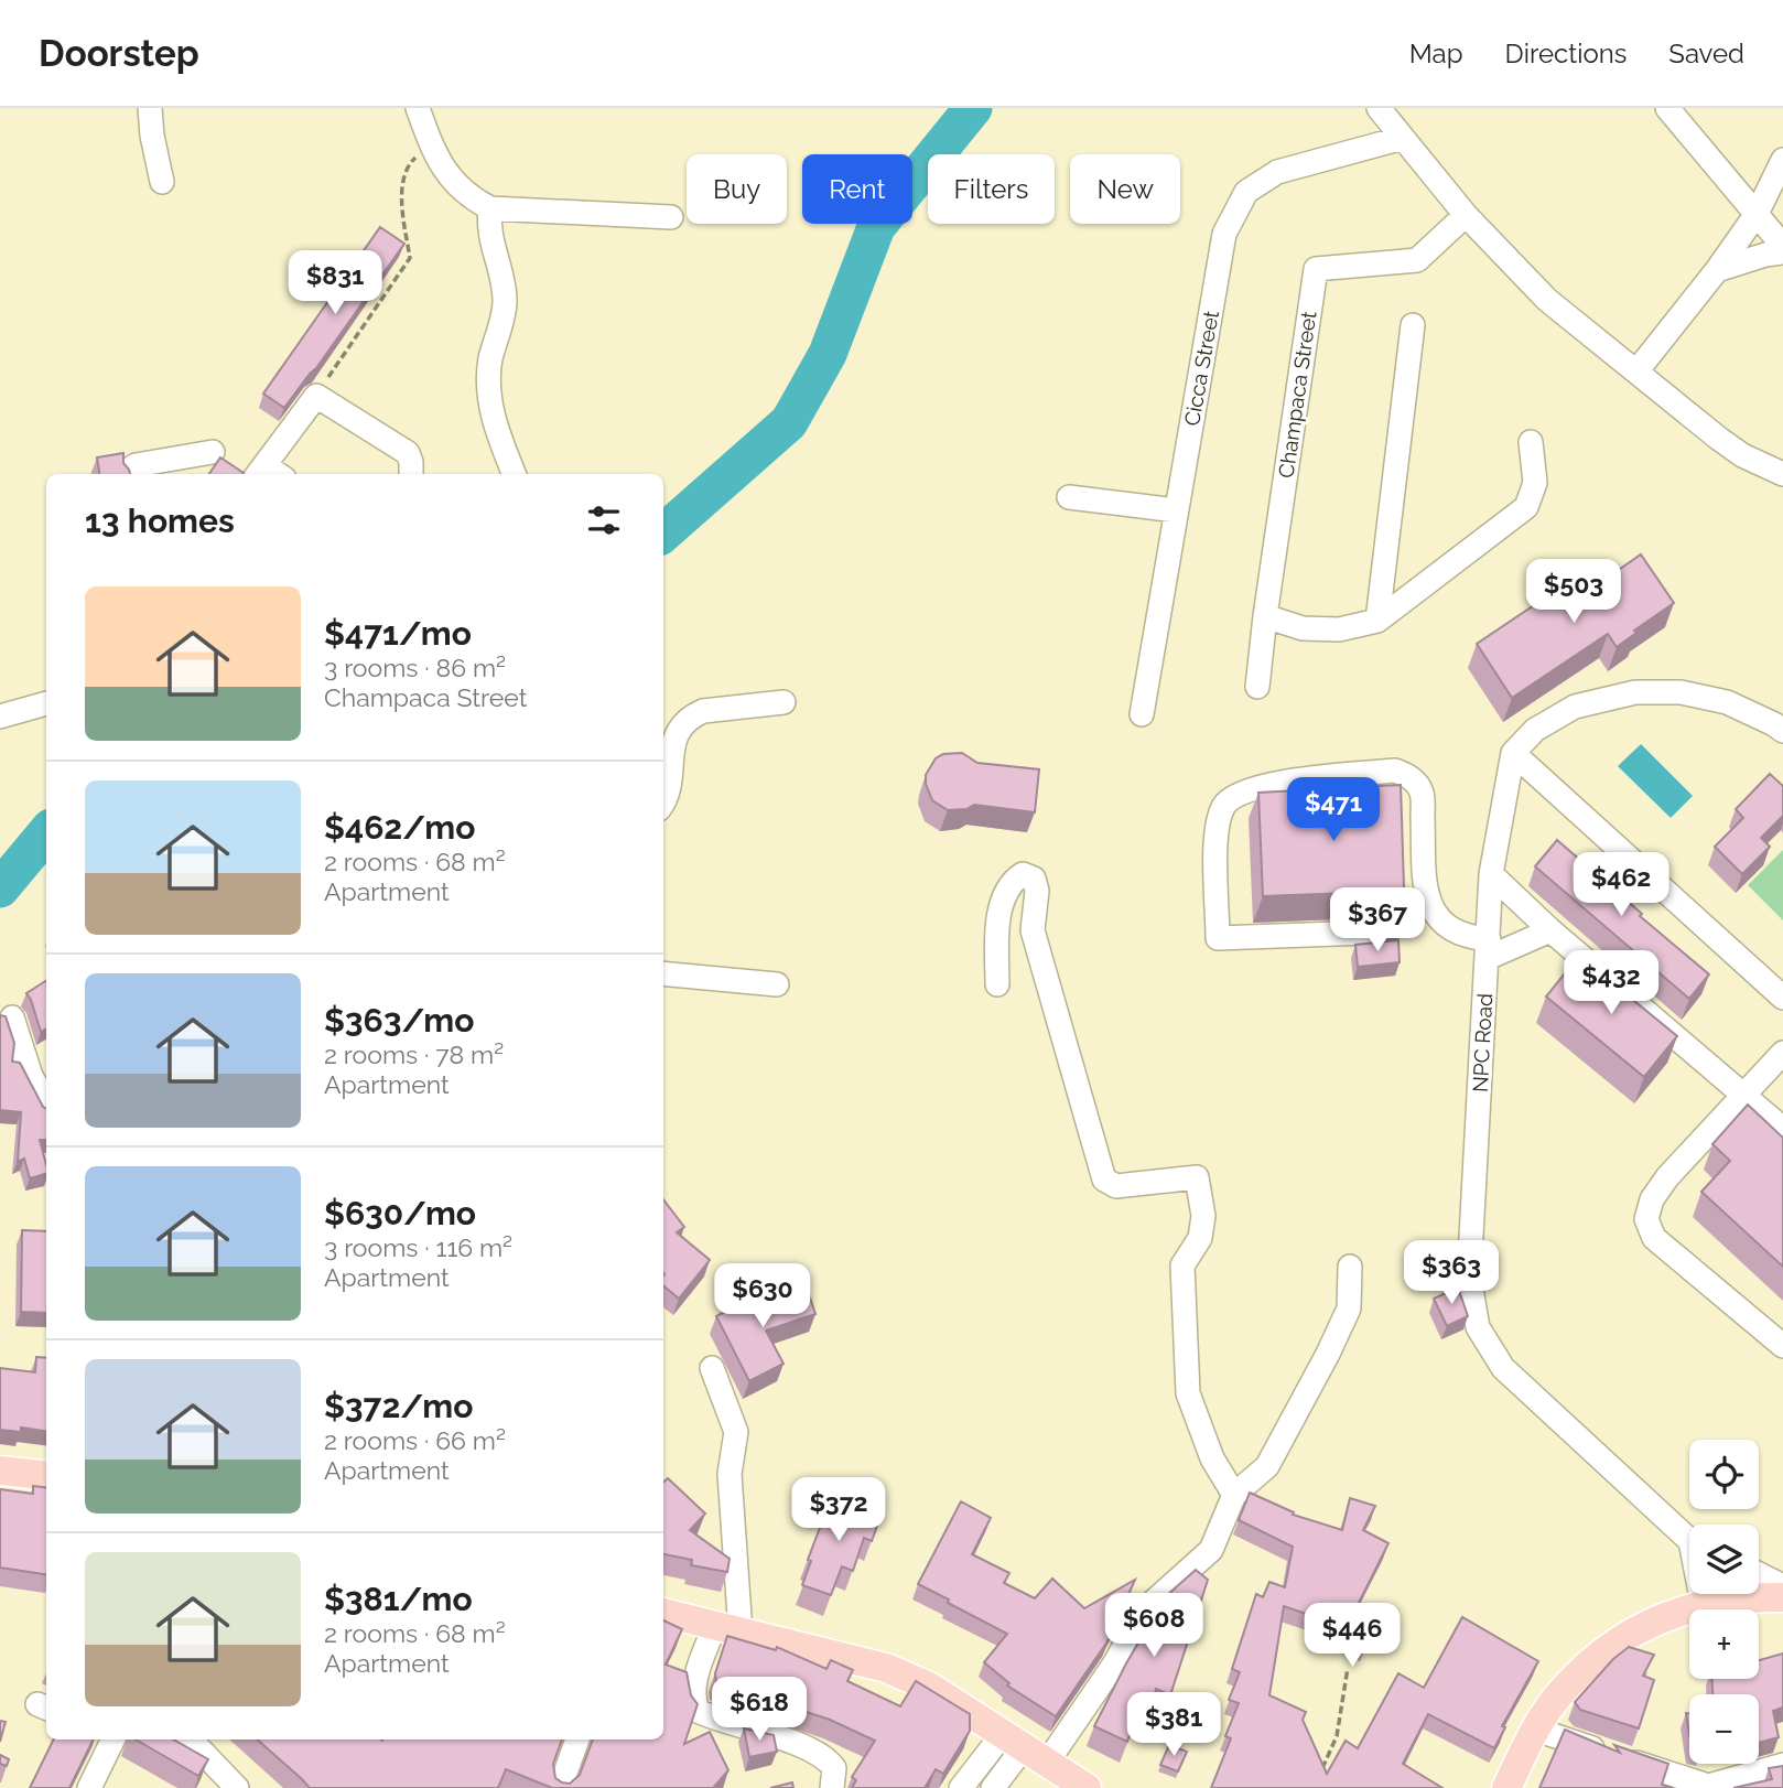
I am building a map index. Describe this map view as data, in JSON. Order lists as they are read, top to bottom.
{
  "streets": {
    "street": ["Cicca Street", "Champaca Street", "NPC Road"]
  },
  "page": {
    "header": "Doorstep",
    "nav": ["Map", "Directions", "Saved"],
    "chip": [
      "Buy",
      "Rent",
      "Filters",
      "New"
    ],
    "price": [
      "$831",
      "$503",
      "$471",
      "$462",
      "$367",
      "$432",
      "$363",
      "$630",
      "$372",
      "$608",
      "$446",
      "$618",
      "$381"
    ],
    "heading": "13 homes",
    "list": [
      {
        "name": "$471/mo",
        "note": "3 rooms · 86 m² · Champaca Street"
      },
      {
        "name": "$462/mo",
        "note": "2 rooms · 68 m² · Apartment"
      },
      {
        "name": "$363/mo",
        "note": "2 rooms · 78 m² · Apartment"
      },
      {
        "name": "$630/mo",
        "note": "3 rooms · 116 m² · Apartment"
      },
      {
        "name": "$372/mo",
        "note": "2 rooms · 66 m² · Apartment"
      },
      {
        "name": "$381/mo",
        "note": "2 rooms · 68 m² · Apartment"
      }
    ],
    "map_buttons": ["+", "−"]
  }
}
